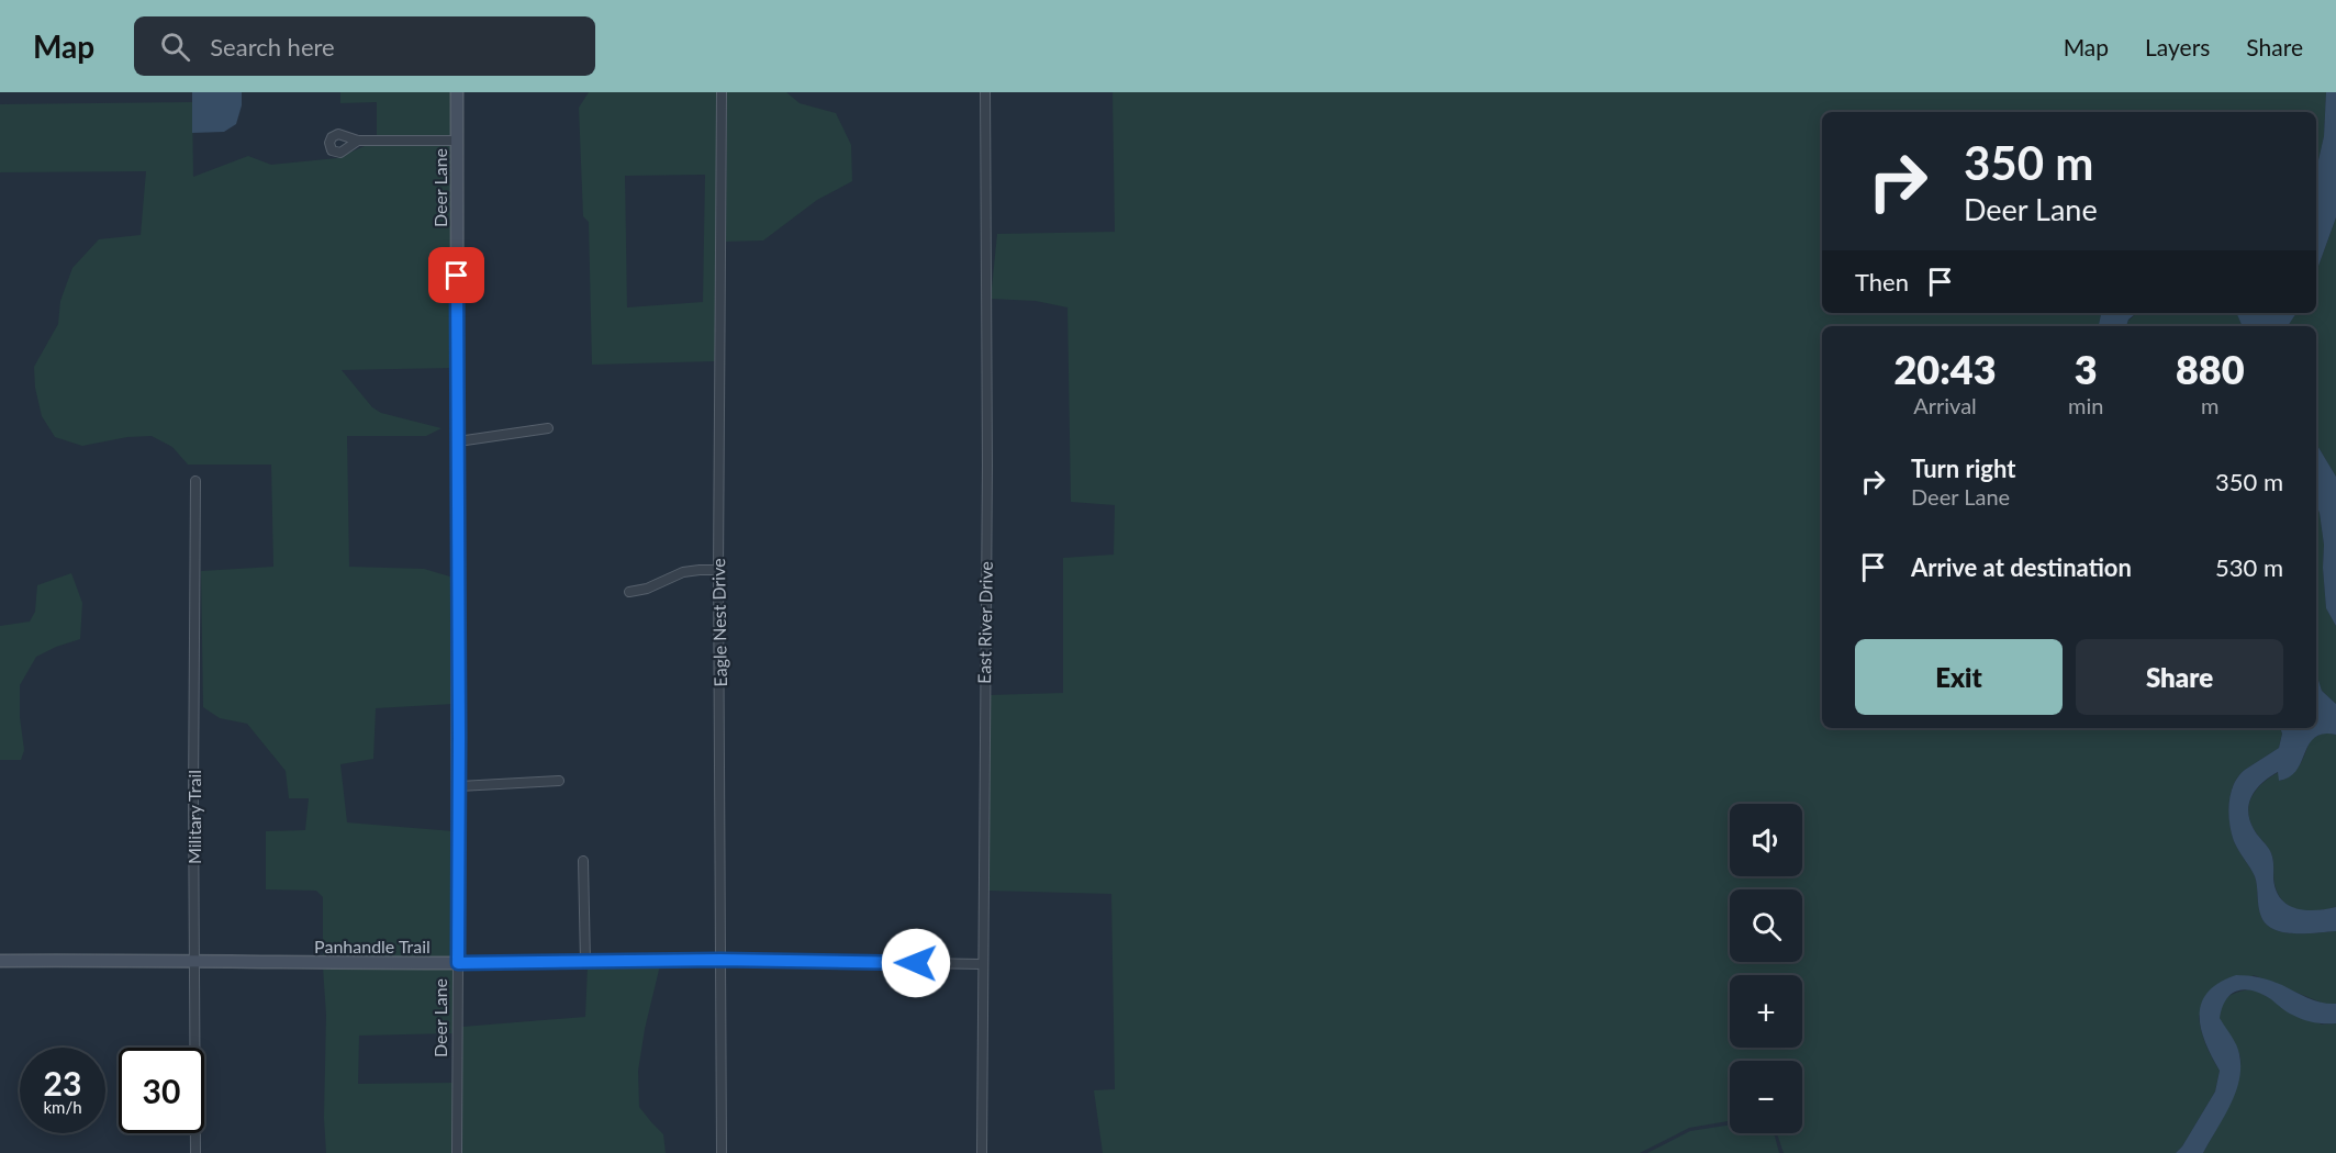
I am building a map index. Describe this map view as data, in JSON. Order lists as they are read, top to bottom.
{
  "streets": {
    "street": [
      "Deer Lane",
      "Eagle Nest Drive",
      "East River Drive",
      "Military Trail",
      "Panhandle Trail"
    ]
  },
  "crossings": [
    ["Deer Lane", "Panhandle Trail"],
    ["Eagle Nest Drive", "Panhandle Trail"],
    ["East River Drive", "Panhandle Trail"],
    ["Military Trail", "Panhandle Trail"]
  ],
  "page": {
    "header": "Map",
    "search": "Search here",
    "nav": ["Map", "Layers", "Share"],
    "turn": ["350 m", "Deer Lane"],
    "then": "Then",
    "eta": [
      "20:43",
      "Arrival",
      "3",
      "min",
      "880",
      "m"
    ],
    "list": [
      {
        "name": "Turn right",
        "note": "Deer Lane",
        "value": "350 m"
      },
      {
        "name": "Arrive at destination",
        "value": "530 m"
      }
    ],
    "buttons": ["Exit", "Share"],
    "map_buttons": ["+", "−"],
    "speed": "23 km/h",
    "limit": "30"
  }
}
